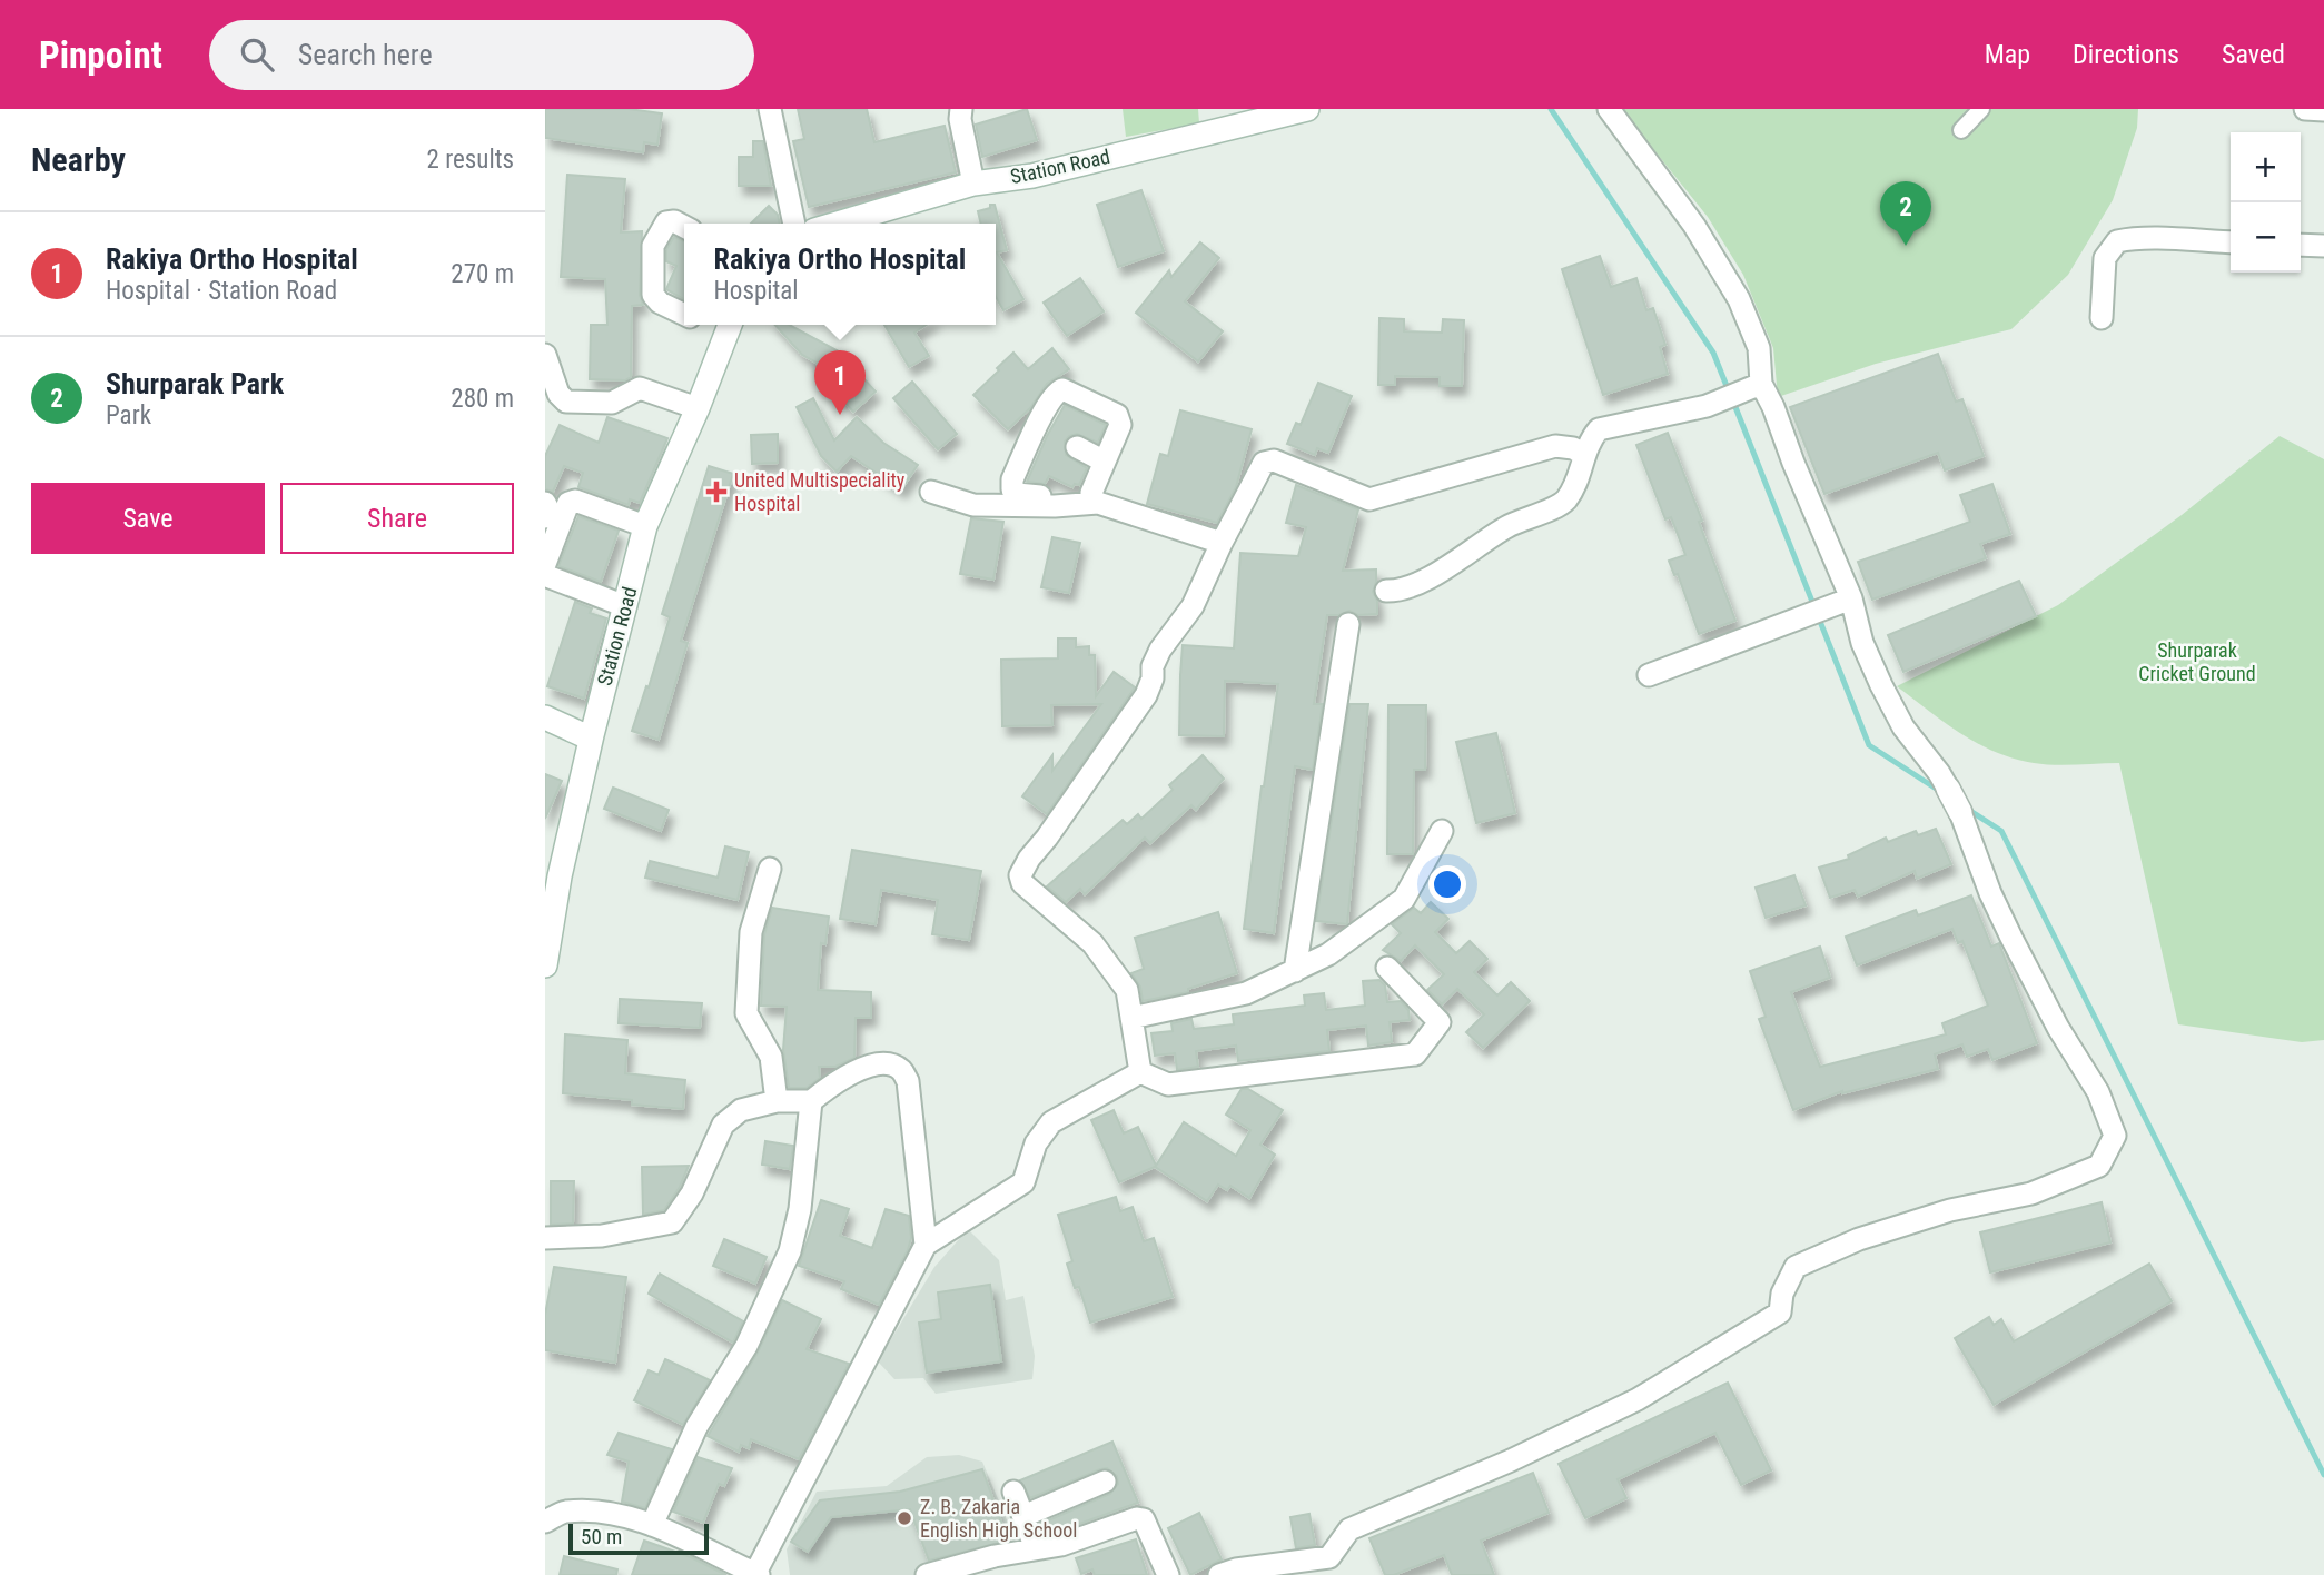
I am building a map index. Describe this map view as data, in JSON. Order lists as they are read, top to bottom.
{
  "streets": {
    "main road": ["Station Road"]
  },
  "parks": ["Shurparak Cricket Ground"],
  "places": {
    "health": ["United Multispeciality Hospital"],
    "other": ["Z. B. Zakaria English High School"]
  },
  "scale_bar": "50 m",
  "page": {
    "header": "Pinpoint",
    "search": "Search here",
    "nav": ["Map", "Directions", "Saved"],
    "heading": ["Nearby", "2 results"],
    "map_buttons": ["+", "−"],
    "pins": ["2", "1"],
    "list": [
      {
        "mark": "1",
        "name": "Rakiya Ortho Hospital",
        "note": "Hospital · Station Road",
        "value": "270 m"
      },
      {
        "mark": "2",
        "name": "Shurparak Park",
        "note": "Park",
        "value": "280 m"
      }
    ],
    "popup": ["Rakiya Ortho Hospital", "Hospital"],
    "buttons": ["Save", "Share"],
    "scale": "50 m"
  }
}
